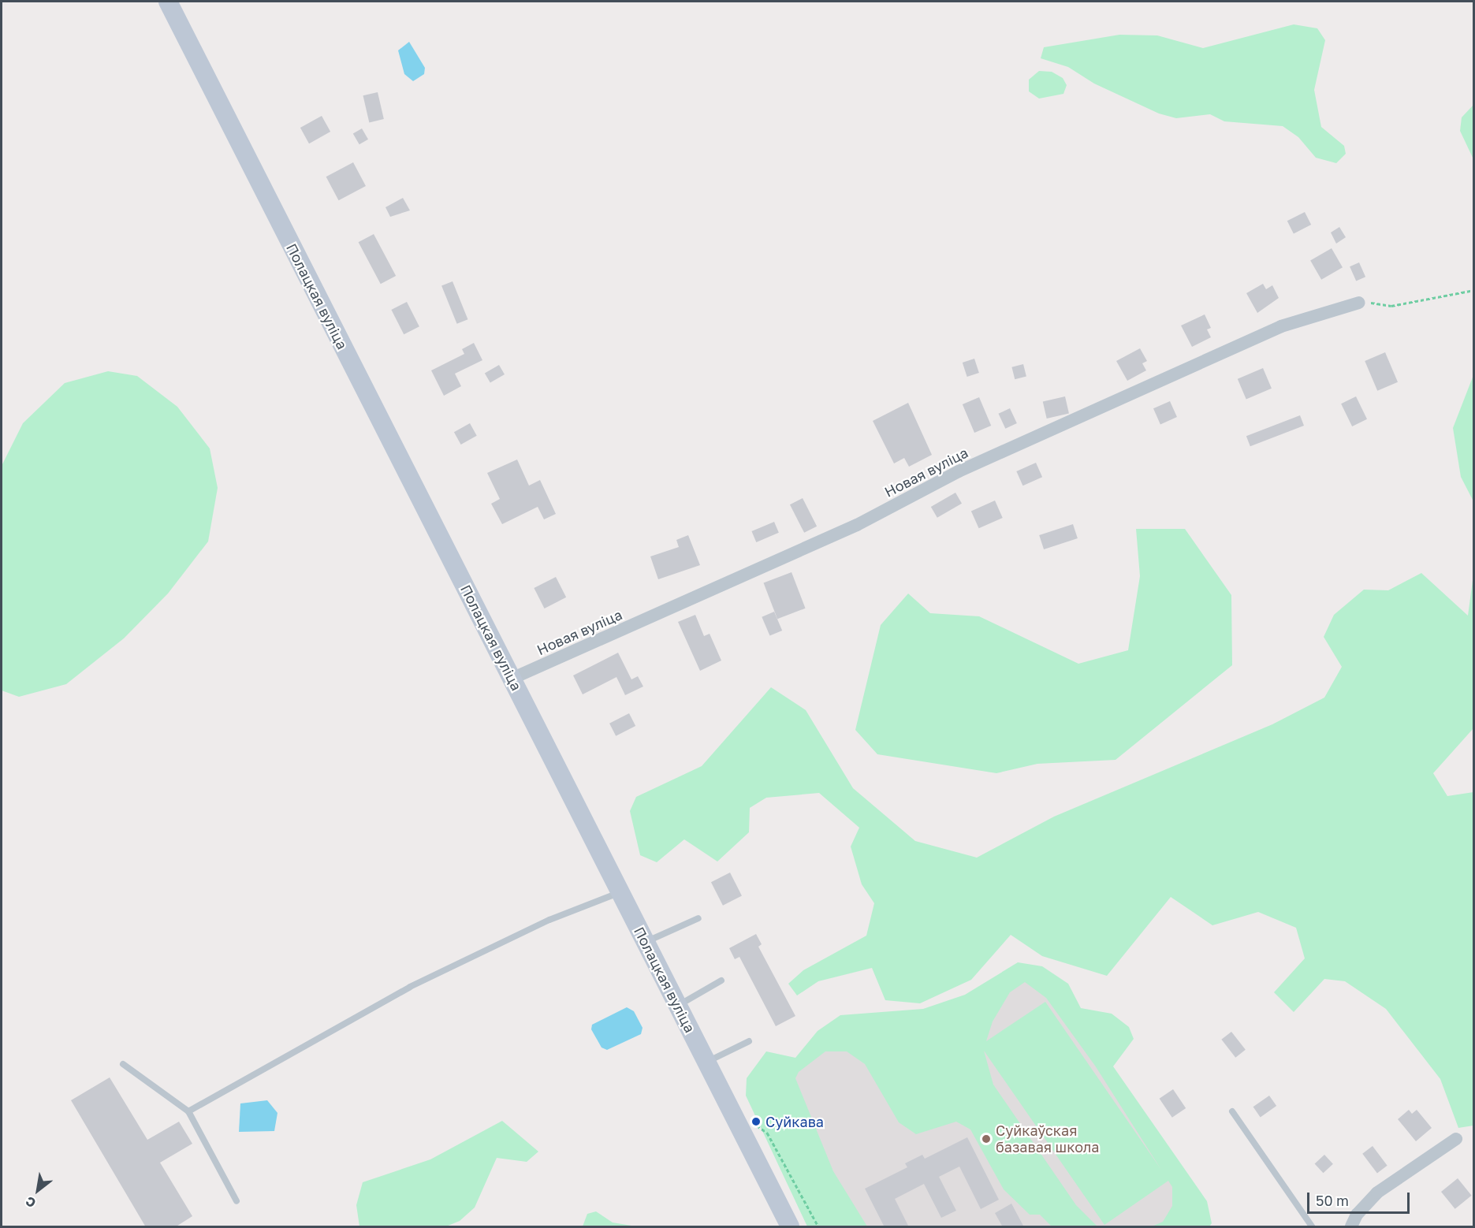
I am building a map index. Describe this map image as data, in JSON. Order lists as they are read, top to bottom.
{
  "streets": {
    "main road": ["Полацкая вуліца"],
    "street": ["Новая вуліца"]
  },
  "crossings": [
    ["Полацкая вуліца", "Новая вуліца"]
  ],
  "places": ["Суйкава", "Суйкаўская базавая школа"],
  "scale_bar": "50 m",
  "north": "bottom left"
}
